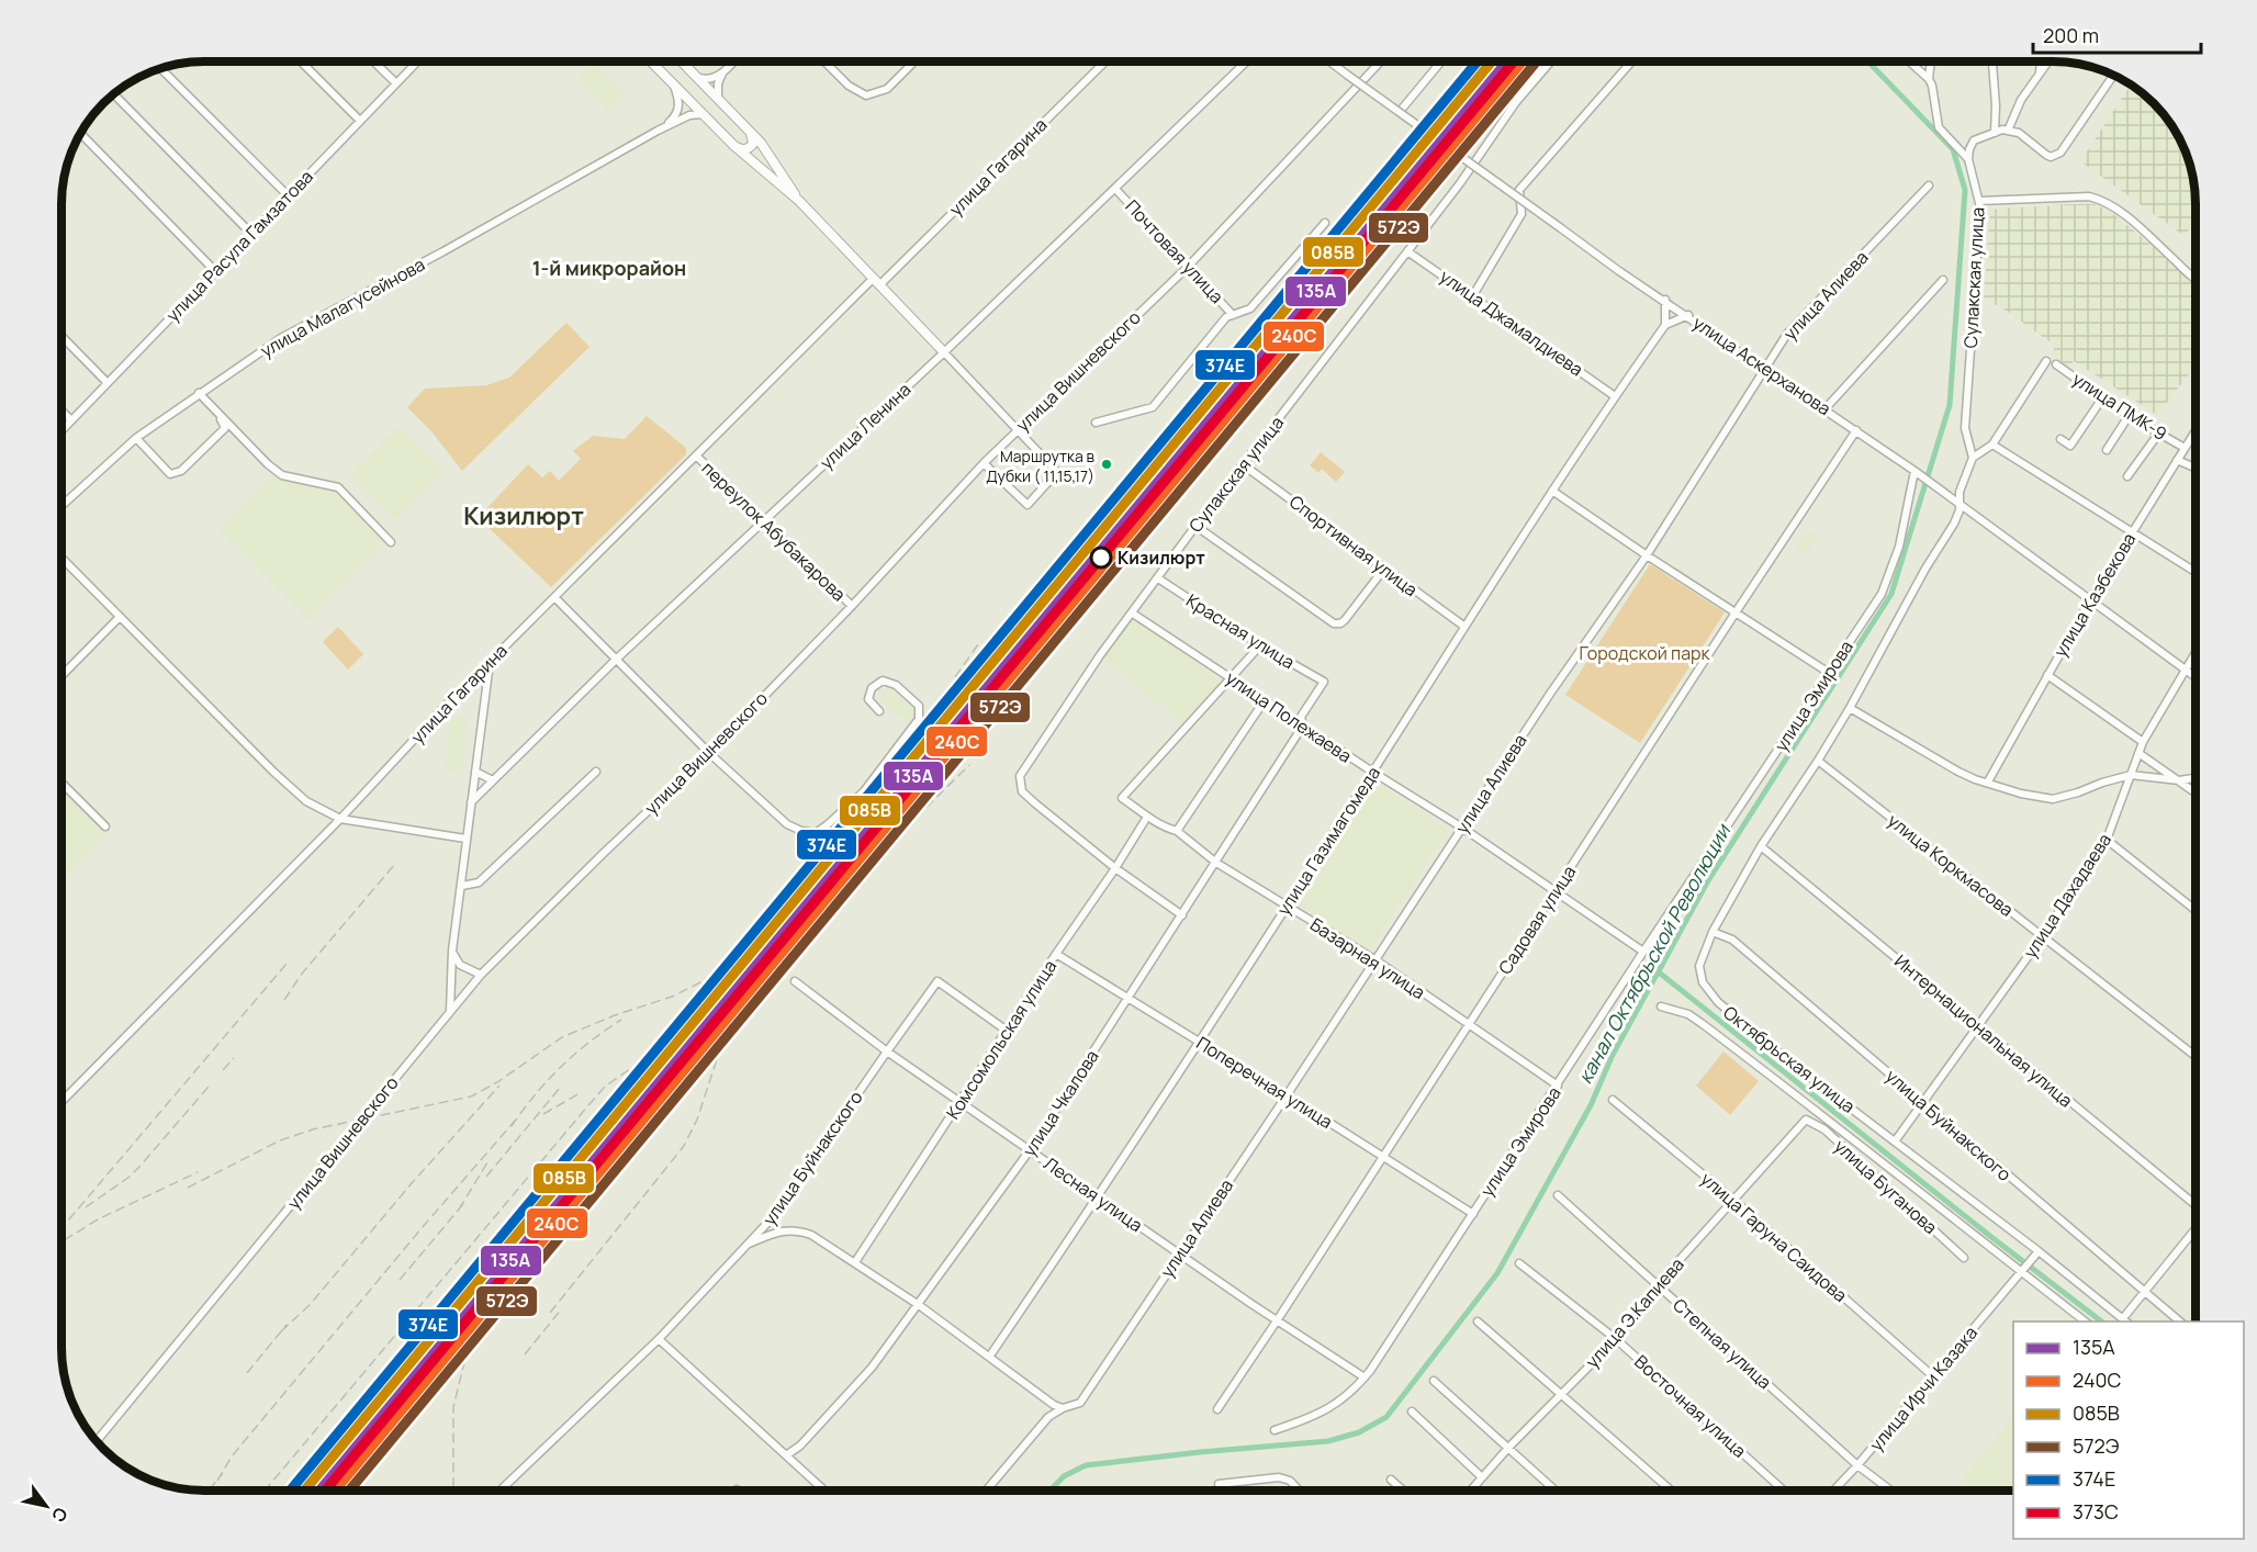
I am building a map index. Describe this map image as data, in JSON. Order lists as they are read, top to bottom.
{
  "streets": {
    "street": [
      "улица Гагарина",
      "улица Расула Гамзатова",
      "Почтовая улица",
      "Сулакская улица",
      "улица Алиева",
      "улица Малагусейнова",
      "улица Джамалдиева",
      "улица Аскерханова",
      "улица Вишневского",
      "улица ПМК-9",
      "улица Ленина",
      "переулок Абубакарова",
      "Спортивная улица",
      "улица Казбекова",
      "Красная улица",
      "улица Эмирова",
      "улица Полежаева",
      "улица Газимагомеда",
      "улица Коркмасова",
      "улица Дахадаева",
      "Садовая улица",
      "Базарная улица",
      "Интернациональная улица",
      "Комсомольская улица",
      "Октябрьская улица",
      "Поперечная улица",
      "улица Чкалова",
      "улица Буйнакского",
      "улица Буганова",
      "Лесная улица",
      "улица Гаруна Саидова",
      "улица Э.Капиева",
      "Степная улица",
      "улица Ирчи Казака",
      "Восточная улица"
    ]
  },
  "crossings": [
    ["улица Гагарина", "переулок Абубакарова"],
    ["Почтовая улица", "улица Вишневского"],
    ["Почтовая улица", "улица Ленина"],
    ["Сулакская улица", "улица Джамалдиева"],
    ["Сулакская улица", "Спортивная улица"],
    ["Сулакская улица", "Красная улица"],
    ["Сулакская улица", "улица Полежаева"],
    ["Сулакская улица", "Комсомольская улица"],
    ["Сулакская улица", "Октябрьская улица"],
    ["улица Алиева", "улица Аскерханова"],
    ["улица Алиева", "улица Полежаева"],
    ["улица Алиева", "Базарная улица"],
    ["улица Алиева", "Поперечная улица"],
    ["улица Алиева", "Лесная улица"],
    ["улица Джамалдиева", "улица Газимагомеда"],
    ["улица Аскерханова", "улица Казбекова"],
    ["улица Аскерханова", "улица Эмирова"],
    ["улица Аскерханова", "улица Дахадаева"],
    ["улица Аскерханова", "Садовая улица"],
    ["улица Аскерханова", "Октябрьская улица"],
    ["улица Вишневского", "переулок Абубакарова"],
    ["улица ПМК-9", "улица Казбекова"],
    ["улица Ленина", "переулок Абубакарова"],
    ["Спортивная улица", "улица Газимагомеда"],
    ["Красная улица", "улица Чкалова"],
    ["улица Эмирова", "улица Полежаева"],
    ["улица Эмирова", "Базарная улица"],
    ["улица Эмирова", "Поперечная улица"],
    ["улица Эмирова", "Лесная улица"],
    ["улица Полежаева", "улица Газимагомеда"],
    ["улица Полежаева", "Садовая улица"],
    ["улица Полежаева", "улица Чкалова"],
    ["улица Газимагомеда", "Базарная улица"],
    ["улица Газимагомеда", "Поперечная улица"],
    ["улица Газимагомеда", "Лесная улица"],
    ["улица Коркмасова", "улица Дахадаева"],
    ["улица Коркмасова", "Октябрьская улица"],
    ["улица Дахадаева", "Интернациональная улица"],
    ["улица Дахадаева", "Октябрьская улица"],
    ["улица Дахадаева", "улица Буйнакского"],
    ["Садовая улица", "Базарная улица"],
    ["Садовая улица", "Поперечная улица"],
    ["Садовая улица", "Лесная улица"],
    ["Базарная улица", "улица Чкалова"],
    ["Интернациональная улица", "Октябрьская улица"],
    ["Комсомольская улица", "Поперечная улица"],
    ["Комсомольская улица", "улица Буйнакского"],
    ["Комсомольская улица", "Лесная улица"],
    ["Октябрьская улица", "улица Буйнакского"],
    ["Октябрьская улица", "улица Ирчи Казака"],
    ["Поперечная улица", "улица Чкалова"],
    ["улица Чкалова", "Лесная улица"],
    ["улица Буйнакского", "Лесная улица"],
    ["улица Буганова", "улица Э.Капиева"],
    ["улица Гаруна Саидова", "улица Э.Капиева"],
    ["улица Гаруна Саидова", "улица Ирчи Казака"],
    ["улица Э.Капиева", "Степная улица"],
    ["улица Э.Капиева", "Восточная улица"],
    ["Степная улица", "улица Ирчи Казака"]
  ],
  "districts": ["1-й микрорайон", "Кизилюрт"],
  "water": ["канал Октябрьской Революции"],
  "parks": ["Городской парк"],
  "places": ["Маршрутка в Дубки ( 11,15,17)", "Кизилюрт"],
  "lines": [
    "transit line 135А",
    "transit line 240С",
    "transit line 085В",
    "transit line 374Е",
    "transit line 373C",
    "transit line 572Э"
  ],
  "legend": [
    "135А",
    "240С",
    "085В",
    "572Э",
    "374Е",
    "373C"
  ],
  "scale_bar": "200 m",
  "north": "bottom right"
}
